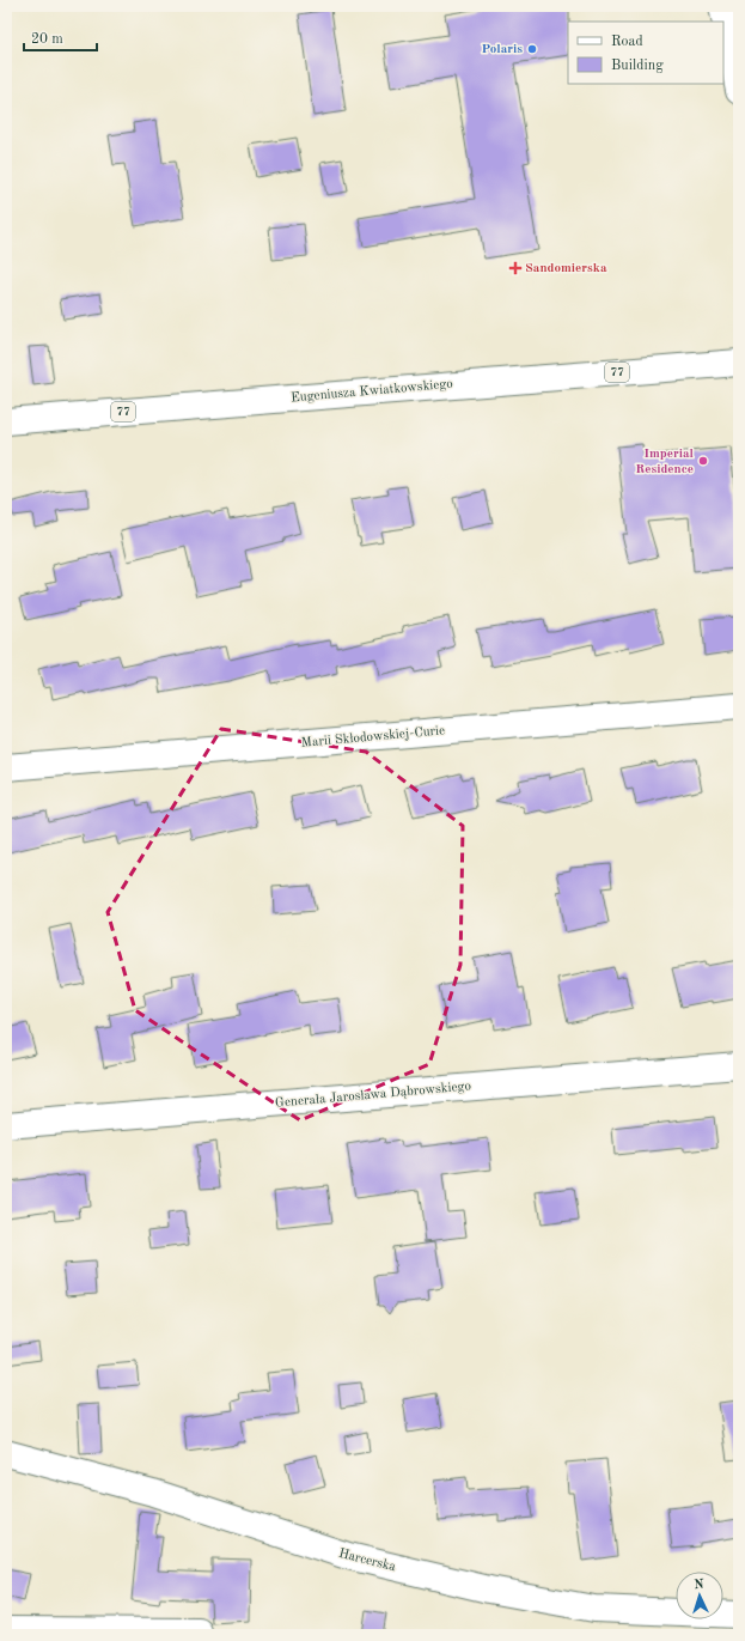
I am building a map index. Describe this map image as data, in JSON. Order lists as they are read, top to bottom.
{
  "streets": {
    "street": [
      "77",
      "Eugeniusza Kwiatkowskiego",
      "Marii Skłodowskiej-Curie",
      "Generała Jarosława Dąbrowskiego",
      "Harcerska"
    ]
  },
  "places": {
    "other": ["Polaris", "Imperial Residence"],
    "health": ["Sandomierska"]
  },
  "legend": ["Road", "Building"],
  "scale_bar": "20 m",
  "north": "top"
}
